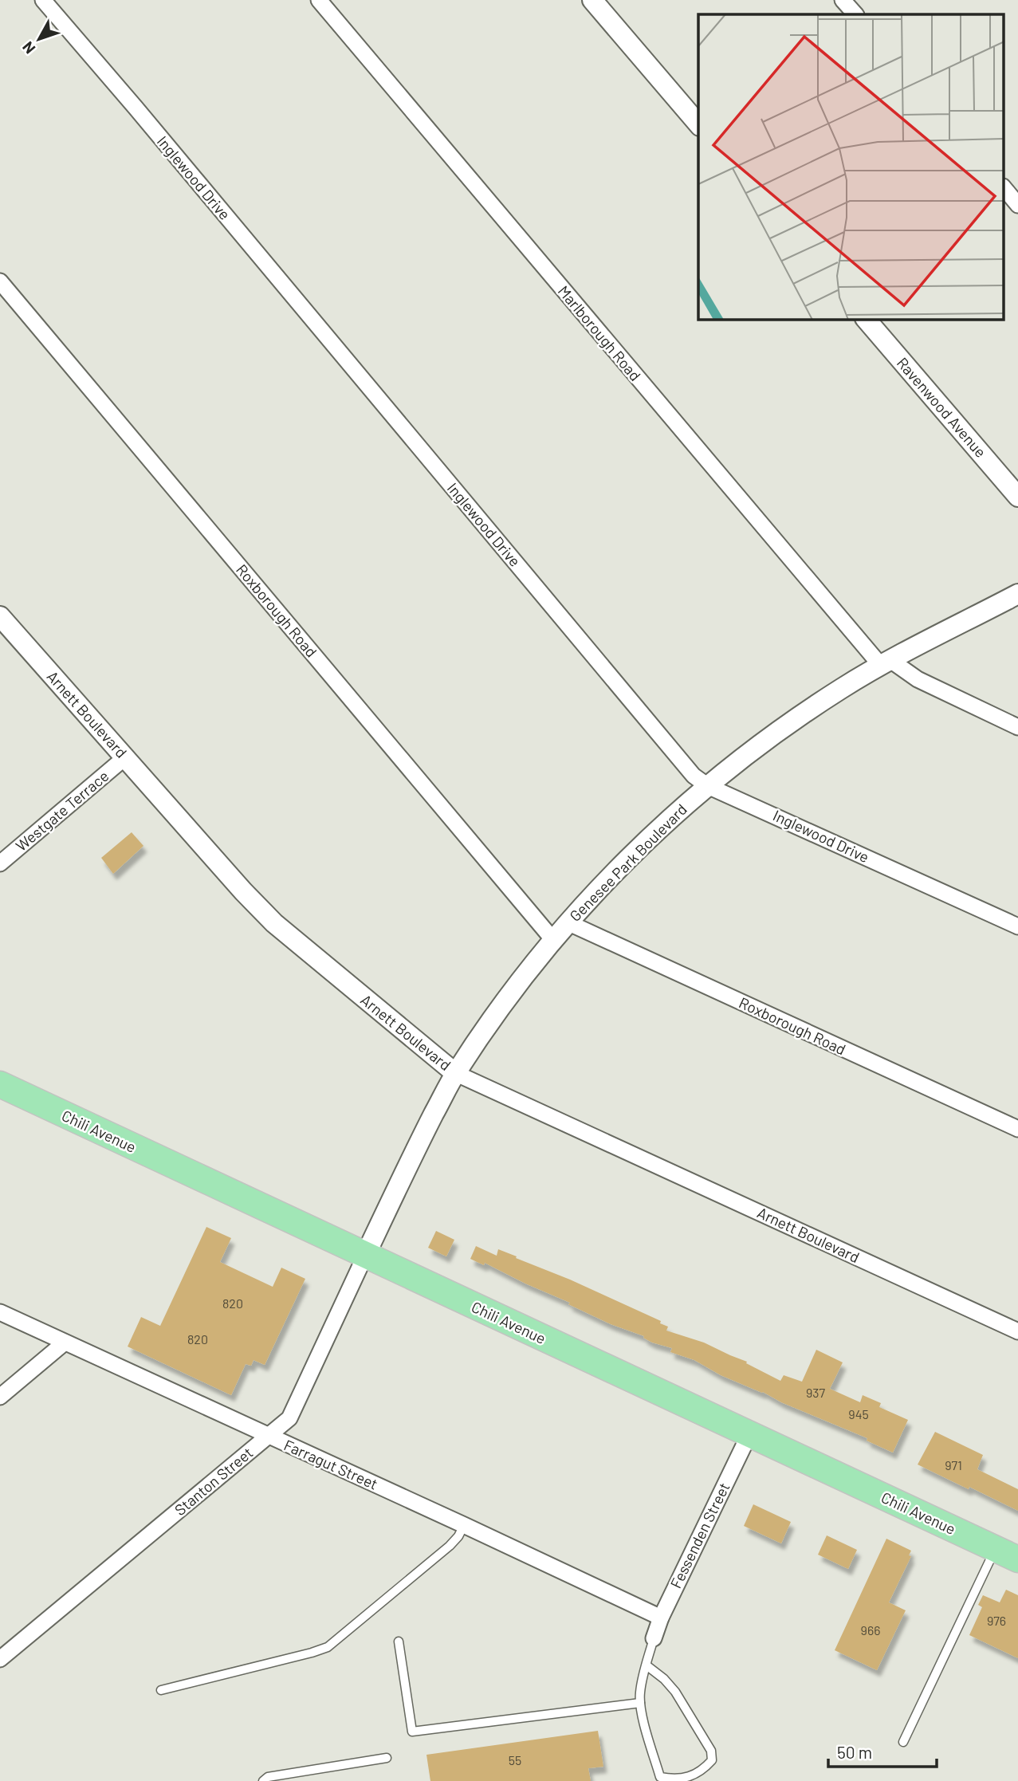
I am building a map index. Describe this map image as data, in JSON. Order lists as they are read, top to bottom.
{
  "streets": {
    "main road": ["Chili Avenue"],
    "street": [
      "Inglewood Drive",
      "Marlborough Road",
      "Ravenwood Avenue",
      "Roxborough Road",
      "Arnett Boulevard",
      "Westgate Terrace",
      "Genesee Park Boulevard",
      "Farragut Street",
      "Stanton Street",
      "Fessenden Street"
    ]
  },
  "crossings": [
    ["Inglewood Drive", "Genesee Park Boulevard"],
    ["Marlborough Road", "Genesee Park Boulevard"],
    ["Roxborough Road", "Genesee Park Boulevard"],
    ["Arnett Boulevard", "Westgate Terrace"],
    ["Arnett Boulevard", "Genesee Park Boulevard"],
    ["Genesee Park Boulevard", "Chili Avenue"],
    ["Genesee Park Boulevard", "Stanton Street"],
    ["Chili Avenue", "Stanton Street"],
    ["Chili Avenue", "Fessenden Street"],
    ["Farragut Street", "Stanton Street"],
    ["Farragut Street", "Fessenden Street"]
  ],
  "house_numbers": [
    "820",
    "820",
    "937",
    "945",
    "971",
    "976",
    "966",
    "55"
  ],
  "scale_bar": "50 m",
  "north": "bottom left"
}
